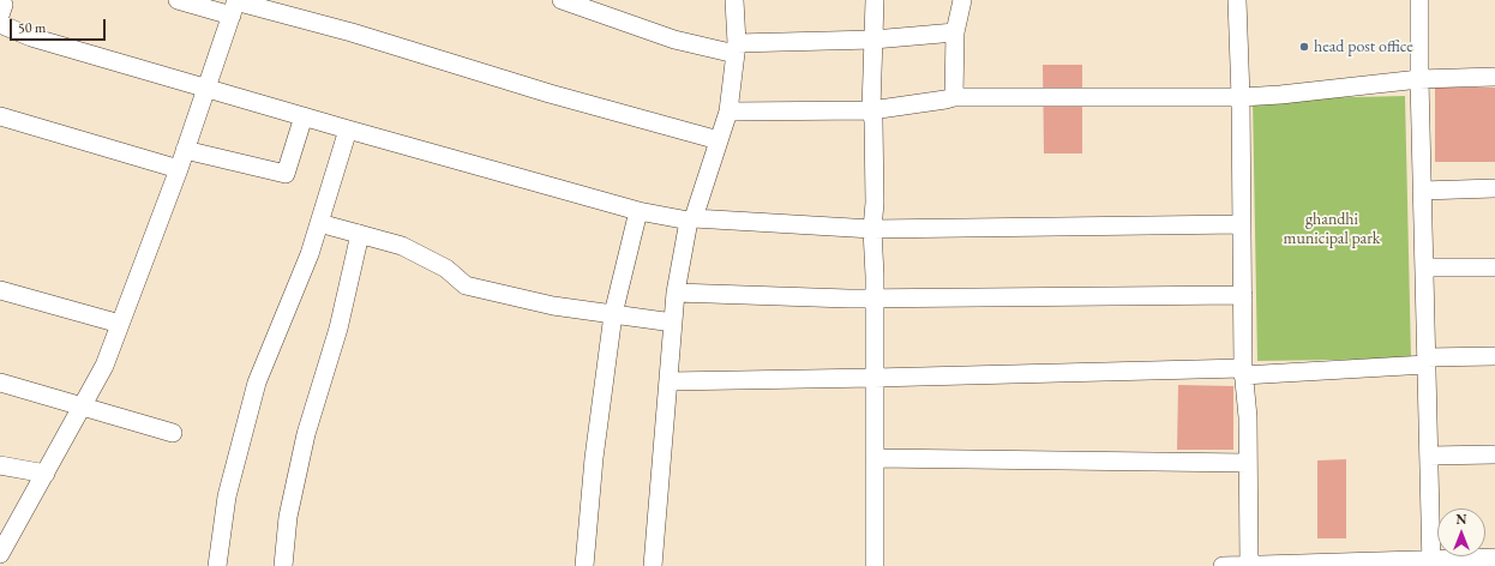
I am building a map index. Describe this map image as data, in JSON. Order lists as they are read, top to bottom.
{
  "parks": ["ghandhi municipal park"],
  "places": ["head post office"],
  "scale_bar": "50 m",
  "north": "top"
}
